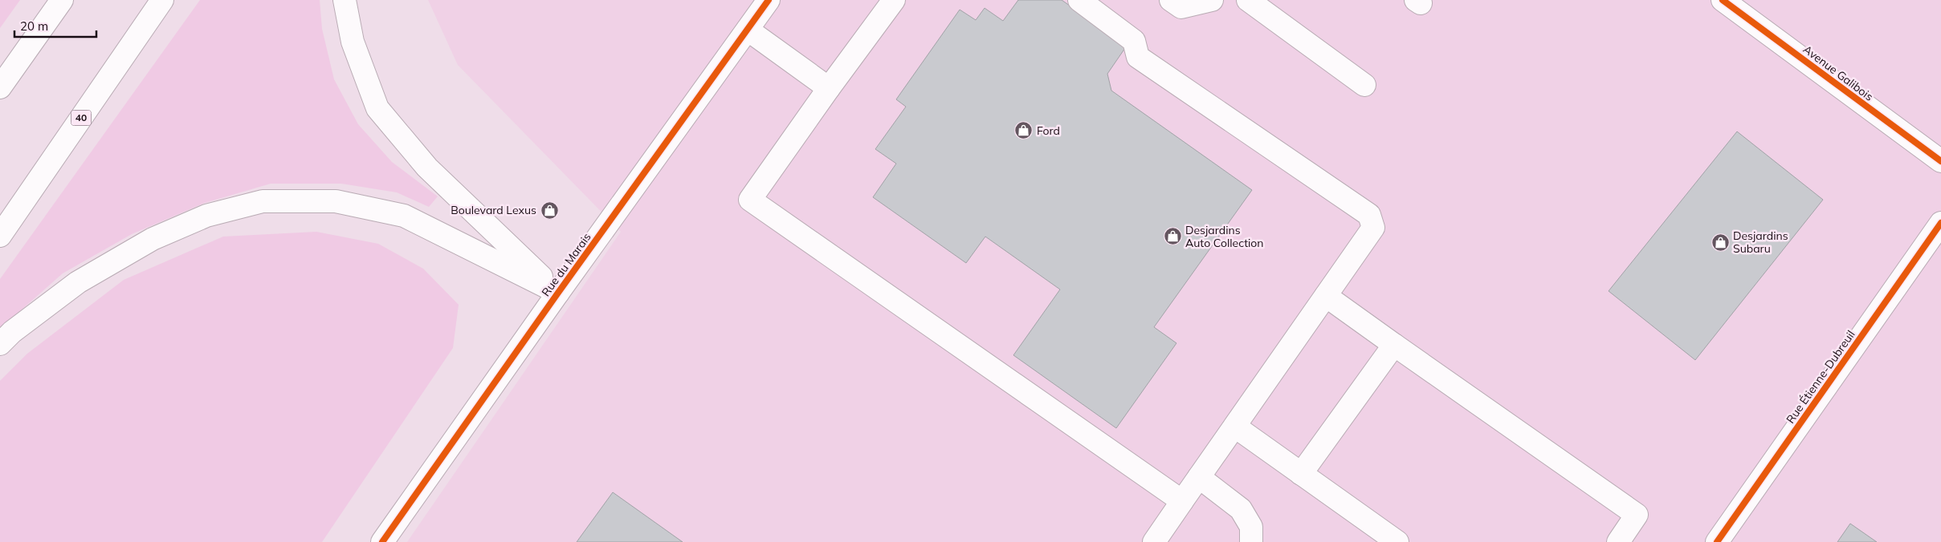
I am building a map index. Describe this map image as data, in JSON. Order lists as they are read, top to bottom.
{
  "streets": {
    "main road": [
      "Avenue Galibois",
      "40",
      "Rue du Marais",
      "Rue Étienne-Dubreuil"
    ]
  },
  "places": {
    "shop": [
      "Ford",
      "Boulevard Lexus",
      "Desjardins Auto Collection",
      "Desjardins Subaru"
    ]
  },
  "scale_bar": "20 m"
}
